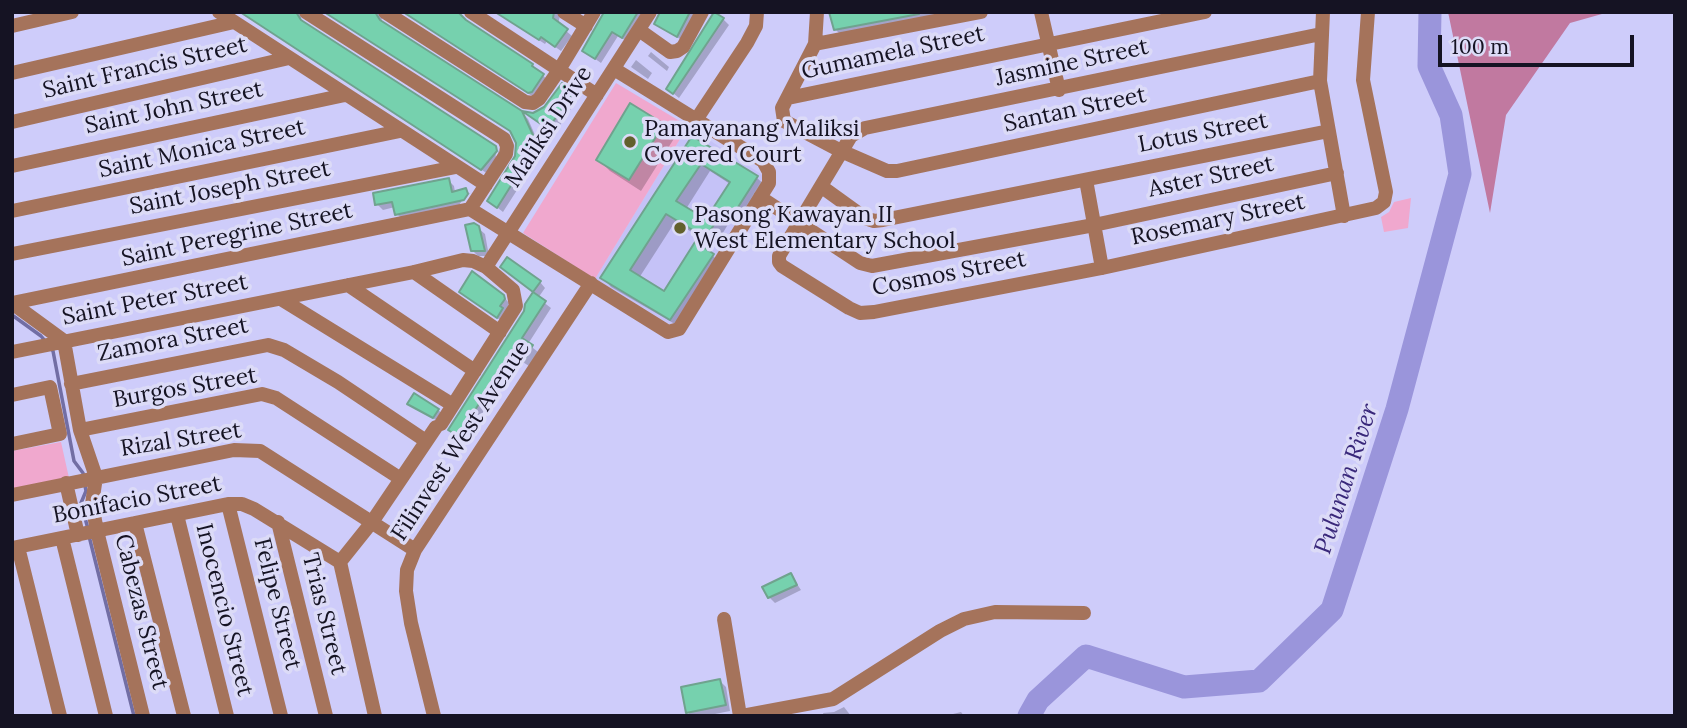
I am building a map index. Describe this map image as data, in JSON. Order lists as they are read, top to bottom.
{
  "streets": {
    "street": [
      "Gumamela Street",
      "Jasmine Street",
      "Saint Francis Street",
      "Saint John Street",
      "Santan Street",
      "Maliksi Drive",
      "Lotus Street",
      "Saint Monica Street",
      "Aster Street",
      "Saint Joseph Street",
      "Rosemary Street",
      "Saint Peregrine Street",
      "Cosmos Street",
      "Saint Peter Street",
      "Zamora Street",
      "Burgos Street",
      "Rizal Street",
      "Filinvest West Avenue",
      "Bonifacio Street",
      "Felipe Street",
      "Inocencio Street",
      "Cabezas Street",
      "Trias Street"
    ]
  },
  "crossings": [
    ["Gumamela Street", "Santan Street"],
    ["Jasmine Street", "Santan Street"],
    ["Jasmine Street", "Lotus Street"],
    ["Jasmine Street", "Cosmos Street"],
    ["Maliksi Drive", "Aster Street"],
    ["Maliksi Drive", "Filinvest West Avenue"],
    ["Lotus Street", "Cosmos Street"],
    ["Aster Street", "Cosmos Street"],
    ["Rosemary Street", "Cosmos Street"],
    ["Saint Peter Street", "Zamora Street"],
    ["Rizal Street", "Filinvest West Avenue"],
    ["Rizal Street", "Cabezas Street"],
    ["Bonifacio Street", "Felipe Street"],
    ["Bonifacio Street", "Inocencio Street"],
    ["Bonifacio Street", "Cabezas Street"],
    ["Bonifacio Street", "Trias Street"]
  ],
  "water": ["Pulunan River"],
  "places": ["Pamayanang Maliksi Covered Court", "Pasong Kawayan II West Elementary School"],
  "scale_bar": "100 m"
}
